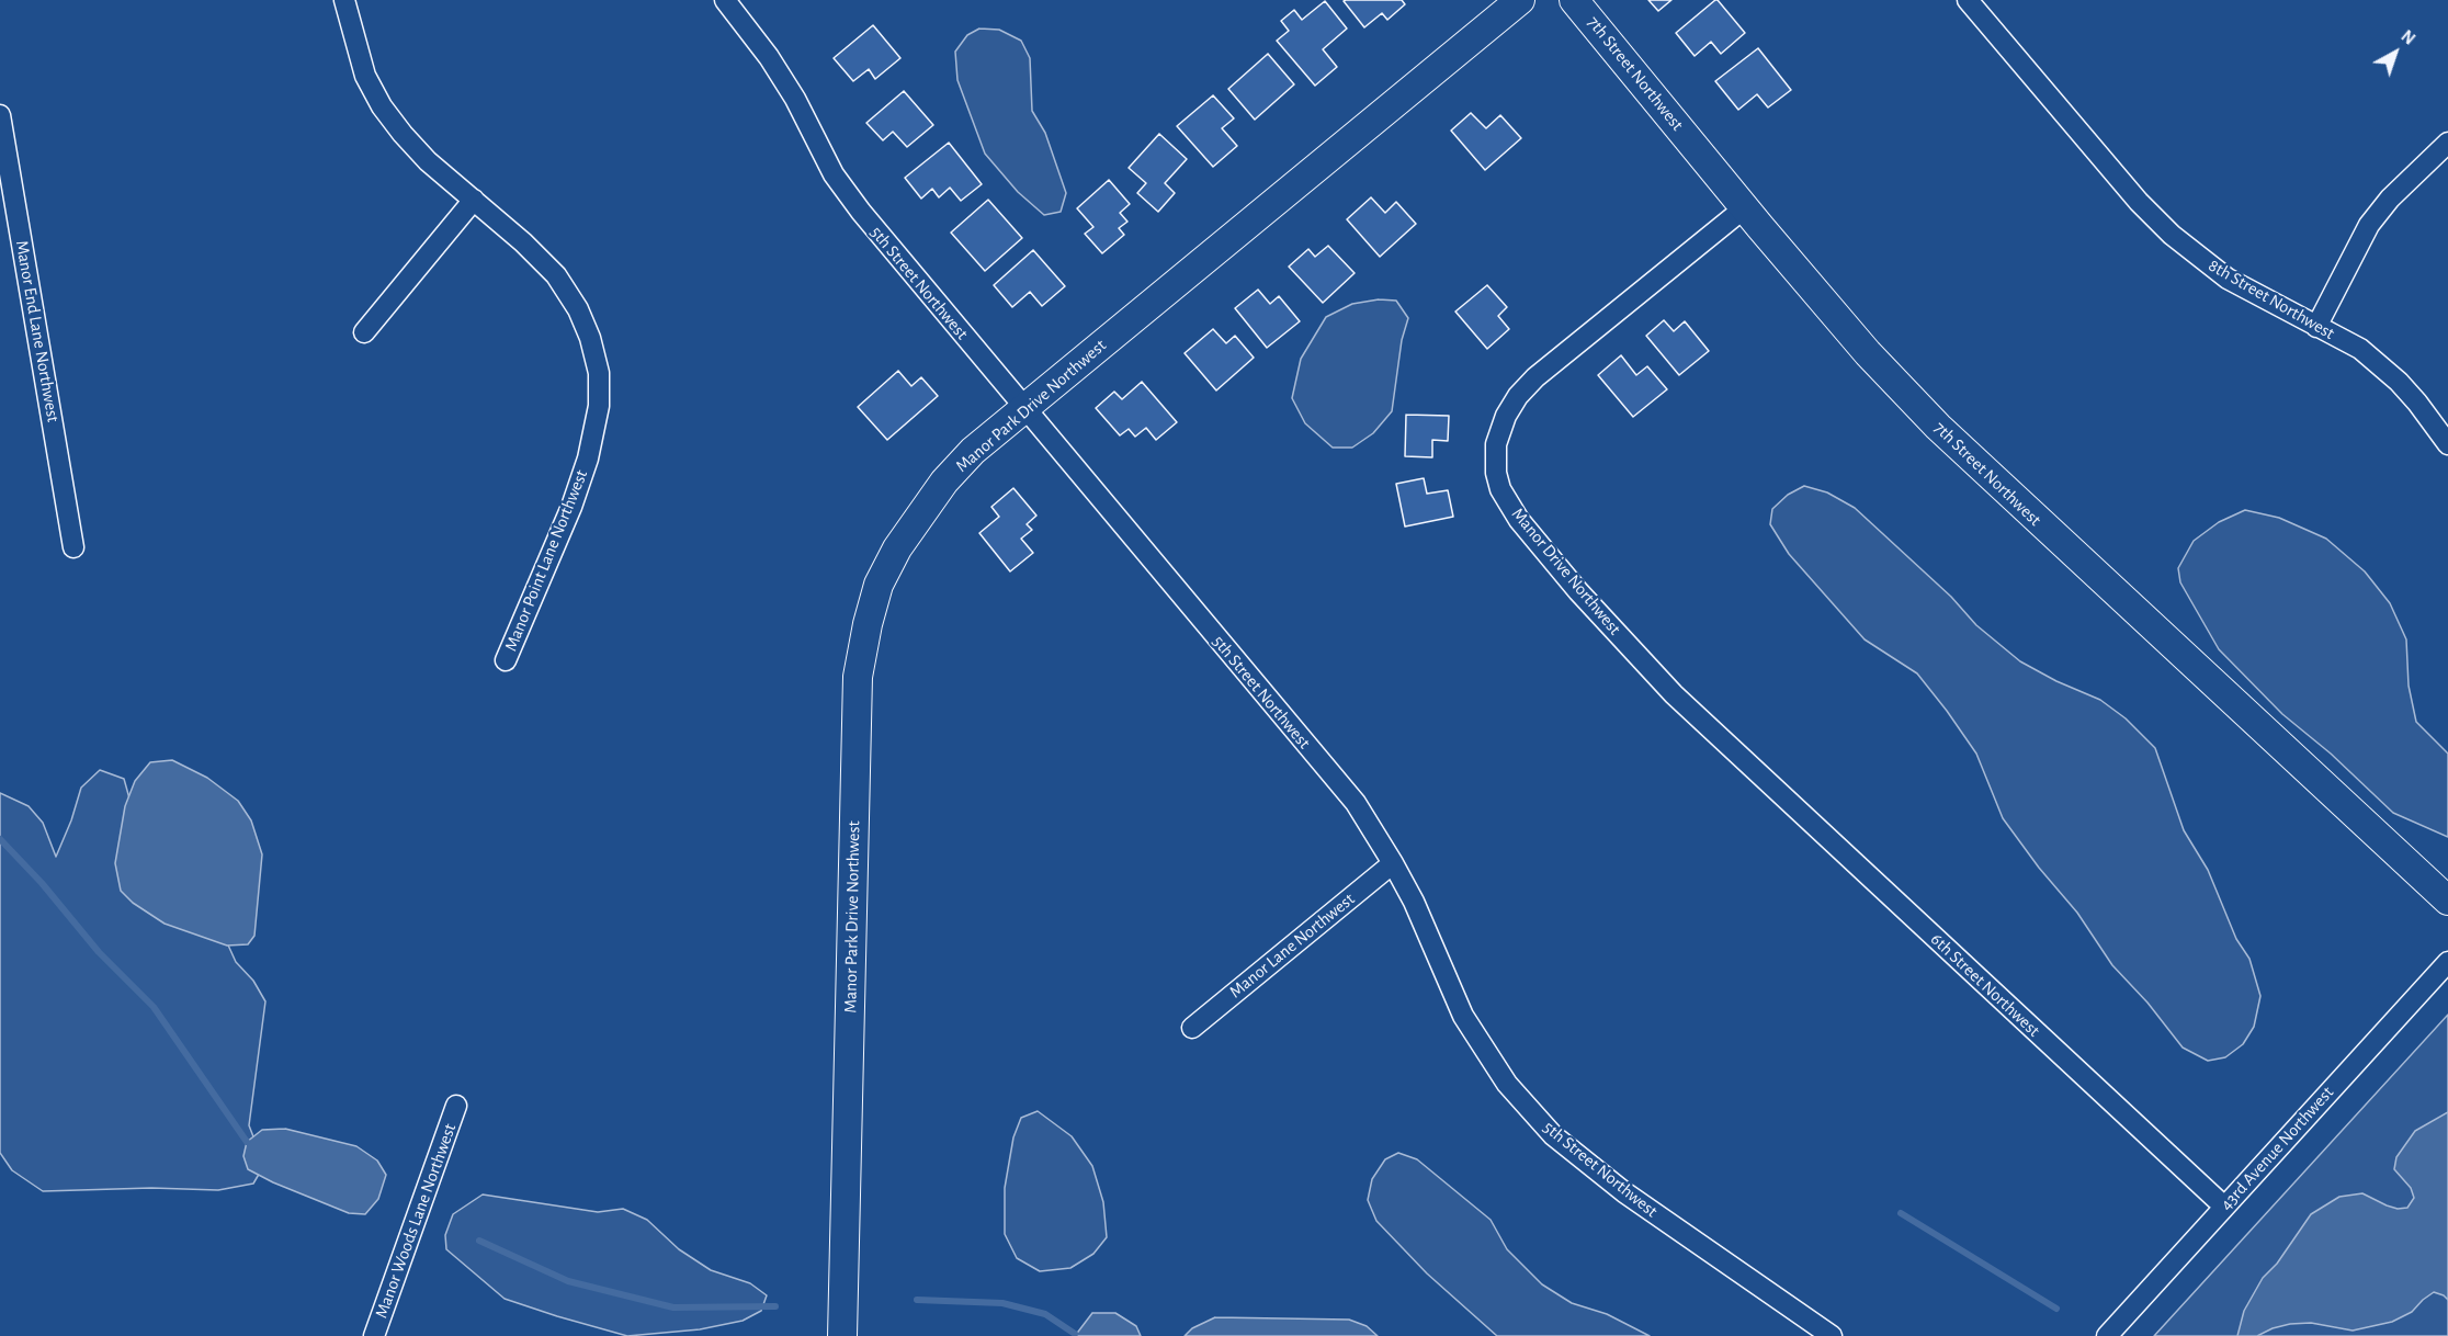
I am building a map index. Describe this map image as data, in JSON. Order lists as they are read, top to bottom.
{
  "streets": {
    "street": [
      "7th Street Northwest",
      "5th Street Northwest",
      "8th Street Northwest",
      "Manor End Lane Northwest",
      "Manor Park Drive Northwest",
      "Manor Point Lane Northwest",
      "Manor Drive Northwest",
      "Manor Lane Northwest",
      "6th Street Northwest",
      "43rd Avenue Northwest",
      "Manor Woods Lane Northwest"
    ]
  },
  "crossings": [
    ["7th Street Northwest", "Manor Drive Northwest"],
    ["5th Street Northwest", "Manor Park Drive Northwest"],
    ["5th Street Northwest", "Manor Lane Northwest"],
    ["Manor Drive Northwest", "6th Street Northwest"],
    ["6th Street Northwest", "43rd Avenue Northwest"]
  ],
  "north": "top right"
}
